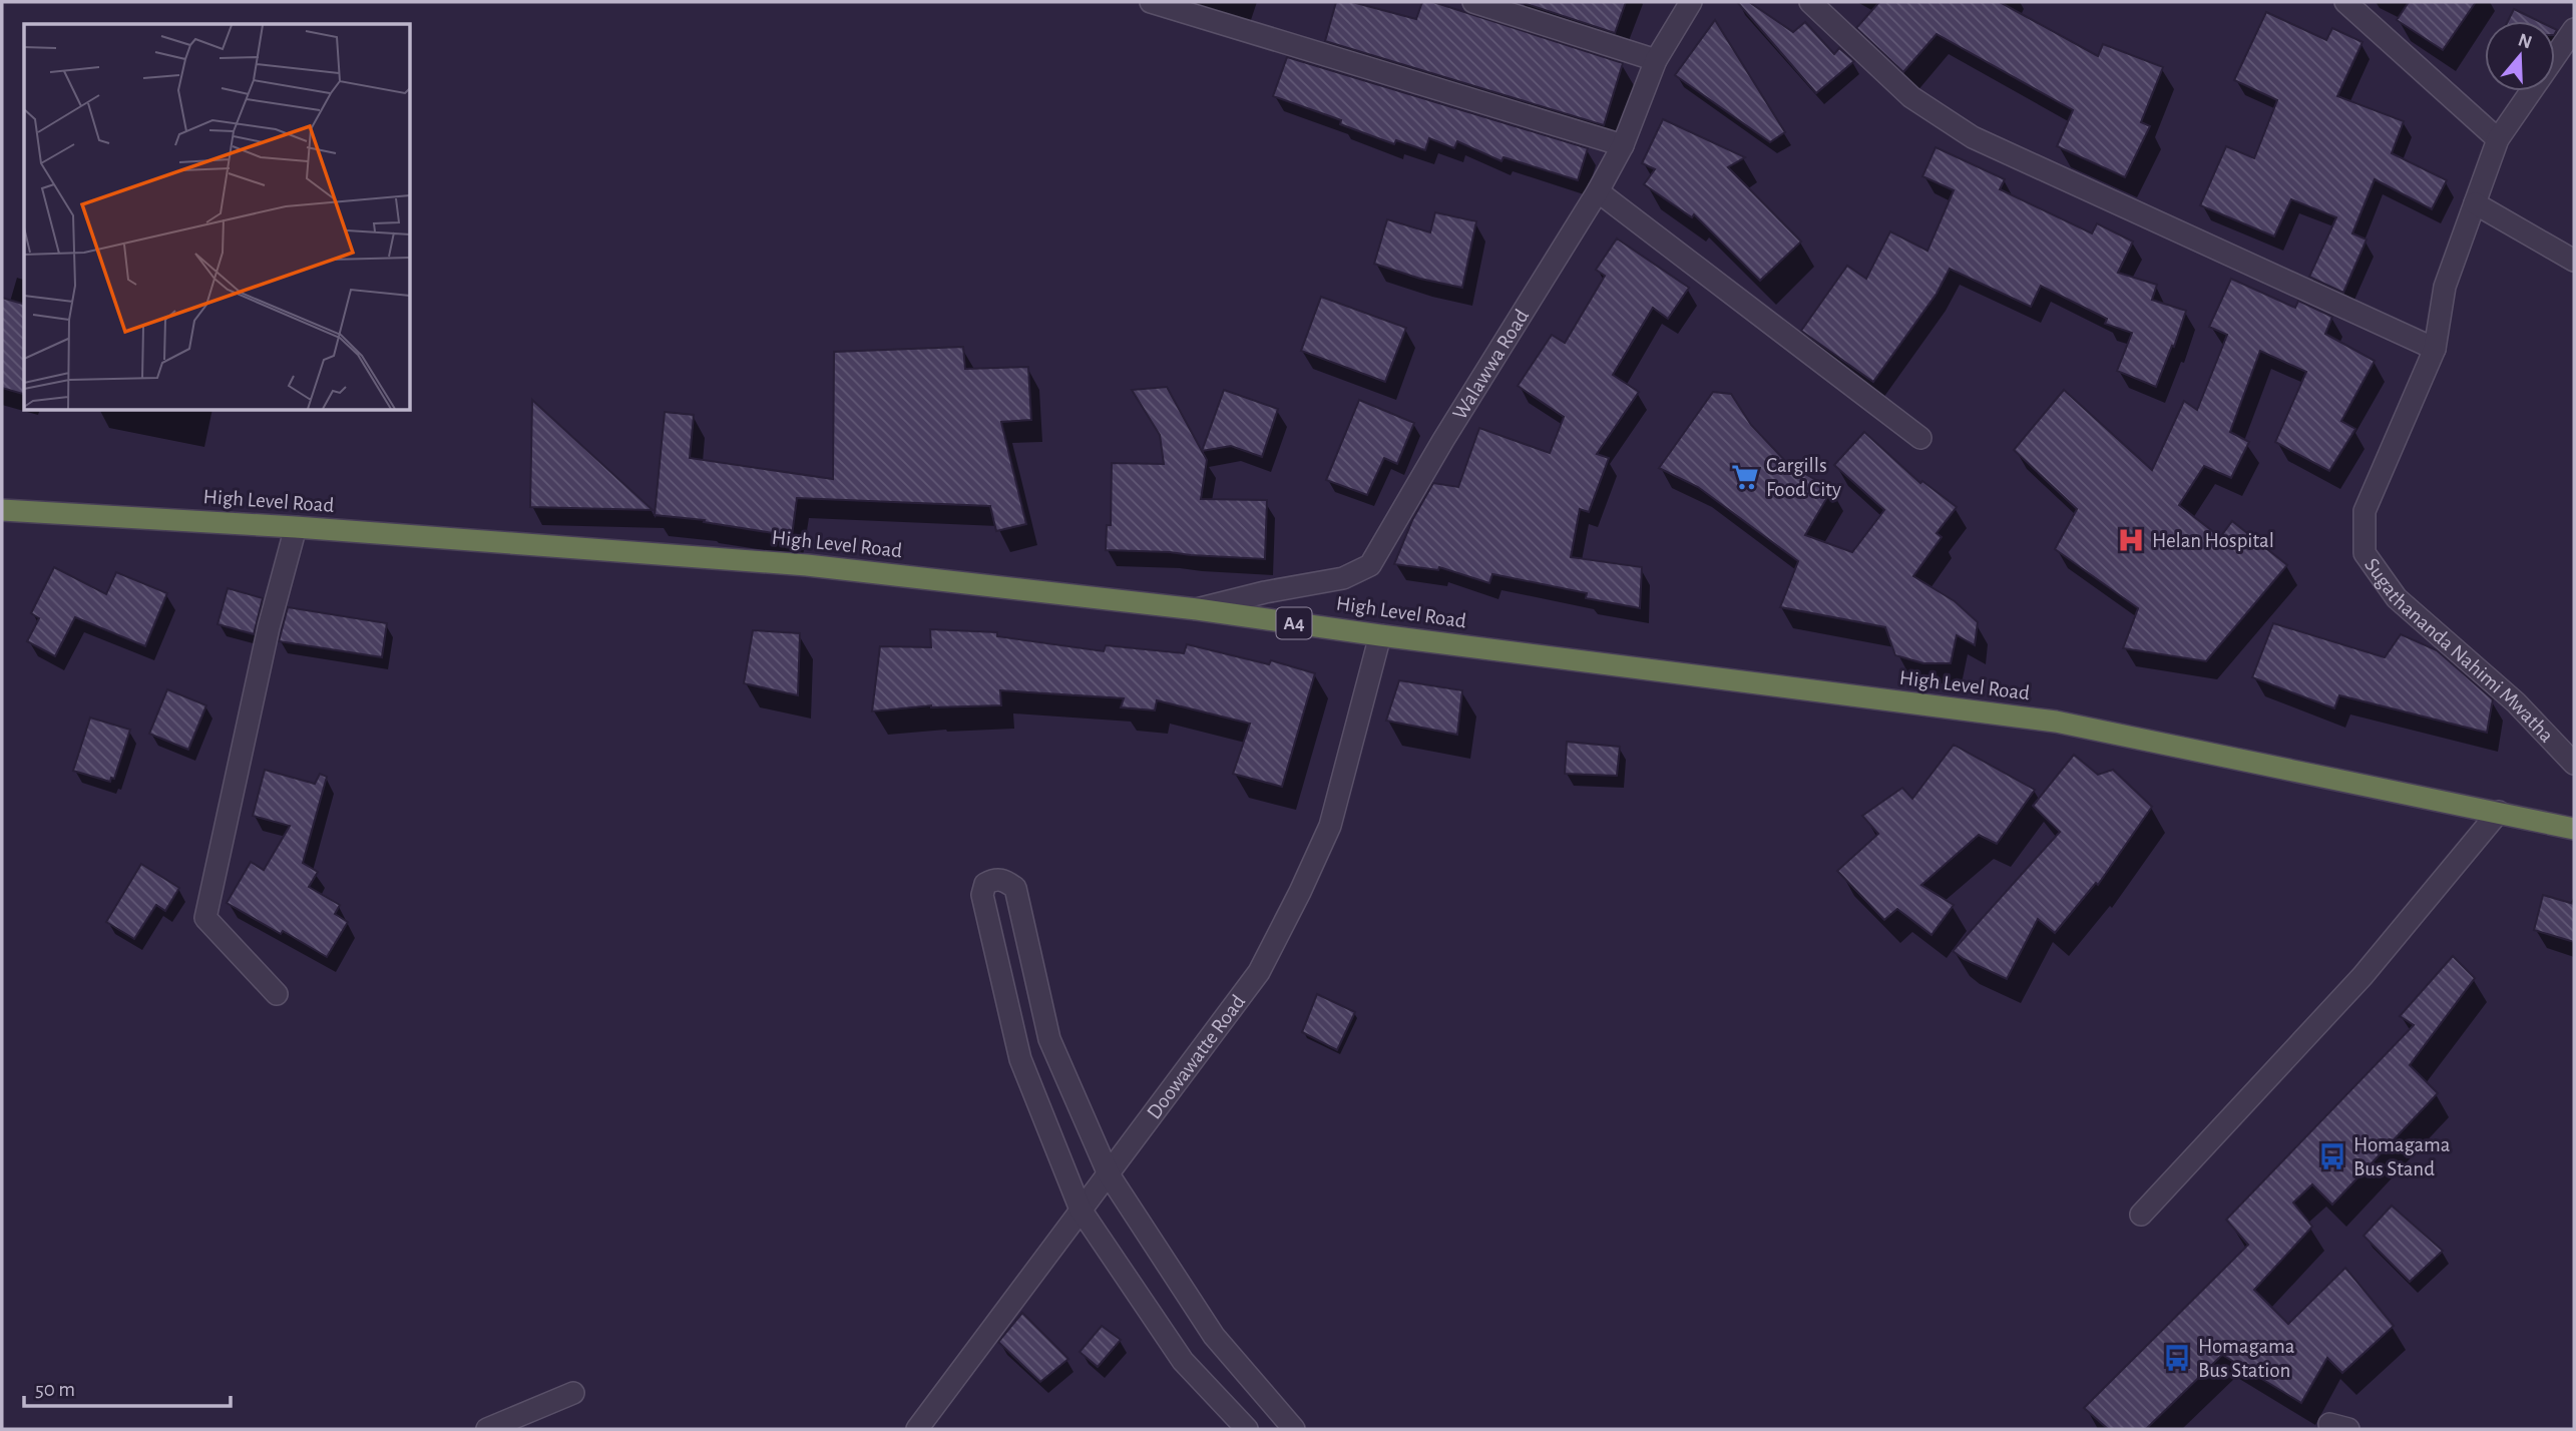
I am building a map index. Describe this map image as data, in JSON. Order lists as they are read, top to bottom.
{
  "streets": {
    "highway": ["High Level Road", "A4"],
    "street": ["Walawwa Road", "Sugathananda Nahimi Mwatha", "Doowawatte Road"]
  },
  "crossings": [
    ["Walawwa Road", "High Level Road"],
    ["High Level Road", "Doowawatte Road"]
  ],
  "places": {
    "supermarket": ["Cargills Food City"],
    "hospital": ["Helan Hospital"],
    "bus stop": ["Homagama Bus Stand", "Homagama Bus Station"]
  },
  "scale_bar": "50 m",
  "north": "top"
}
